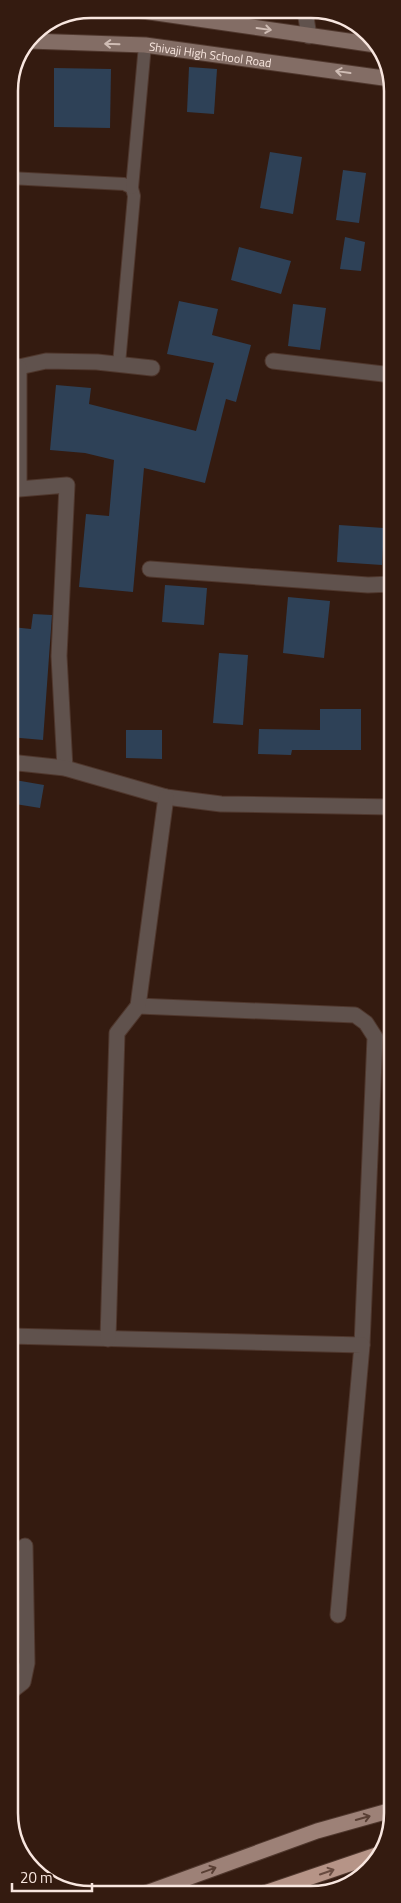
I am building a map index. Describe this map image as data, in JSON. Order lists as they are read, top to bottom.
{
  "streets": {
    "street": ["Shivaji High School Road"]
  },
  "scale_bar": "20 m"
}
